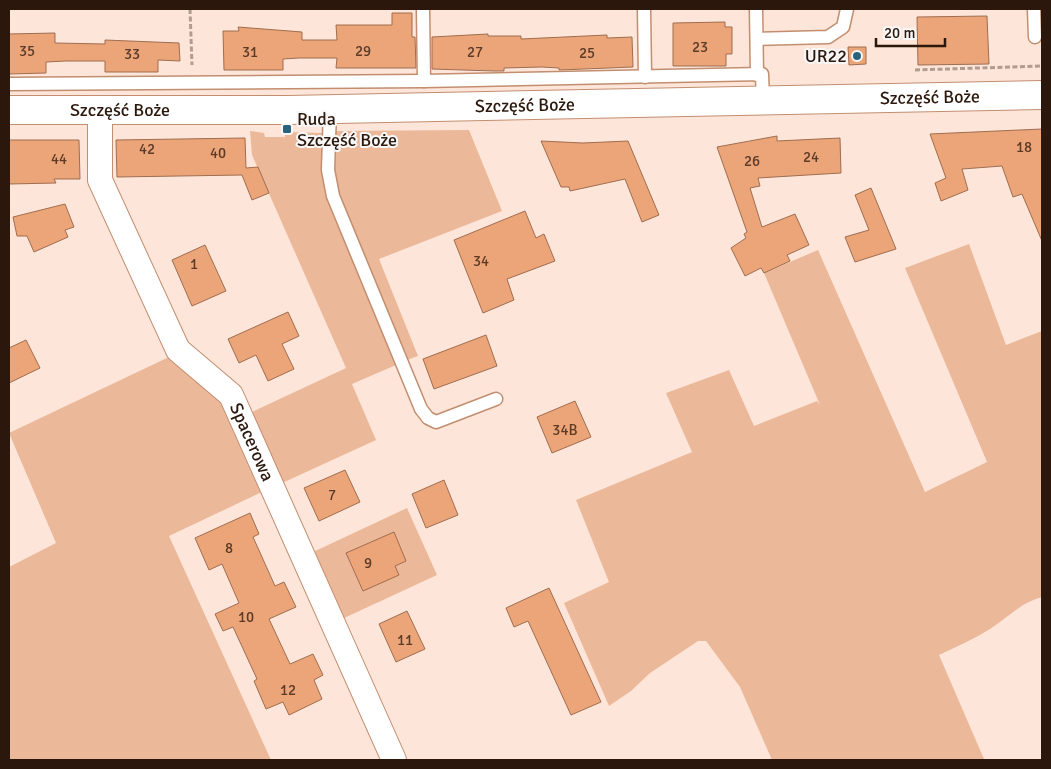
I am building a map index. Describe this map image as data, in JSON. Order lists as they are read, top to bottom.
{
  "streets": {
    "street": ["Szczęść Boże", "Spacerowa"]
  },
  "crossings": [
    ["Szczęść Boże", "Spacerowa"]
  ],
  "places": {
    "other": ["UR22"],
    "transit": ["Ruda Szczęść Boże"]
  },
  "house_numbers": [
    "23",
    "35",
    "29",
    "31",
    "27",
    "25",
    "33",
    "18",
    "42",
    "40",
    "24",
    "44",
    "26",
    "34",
    "1",
    "34B",
    "7",
    "8",
    "9",
    "10",
    "11",
    "12"
  ],
  "scale_bar": "20 m"
}
